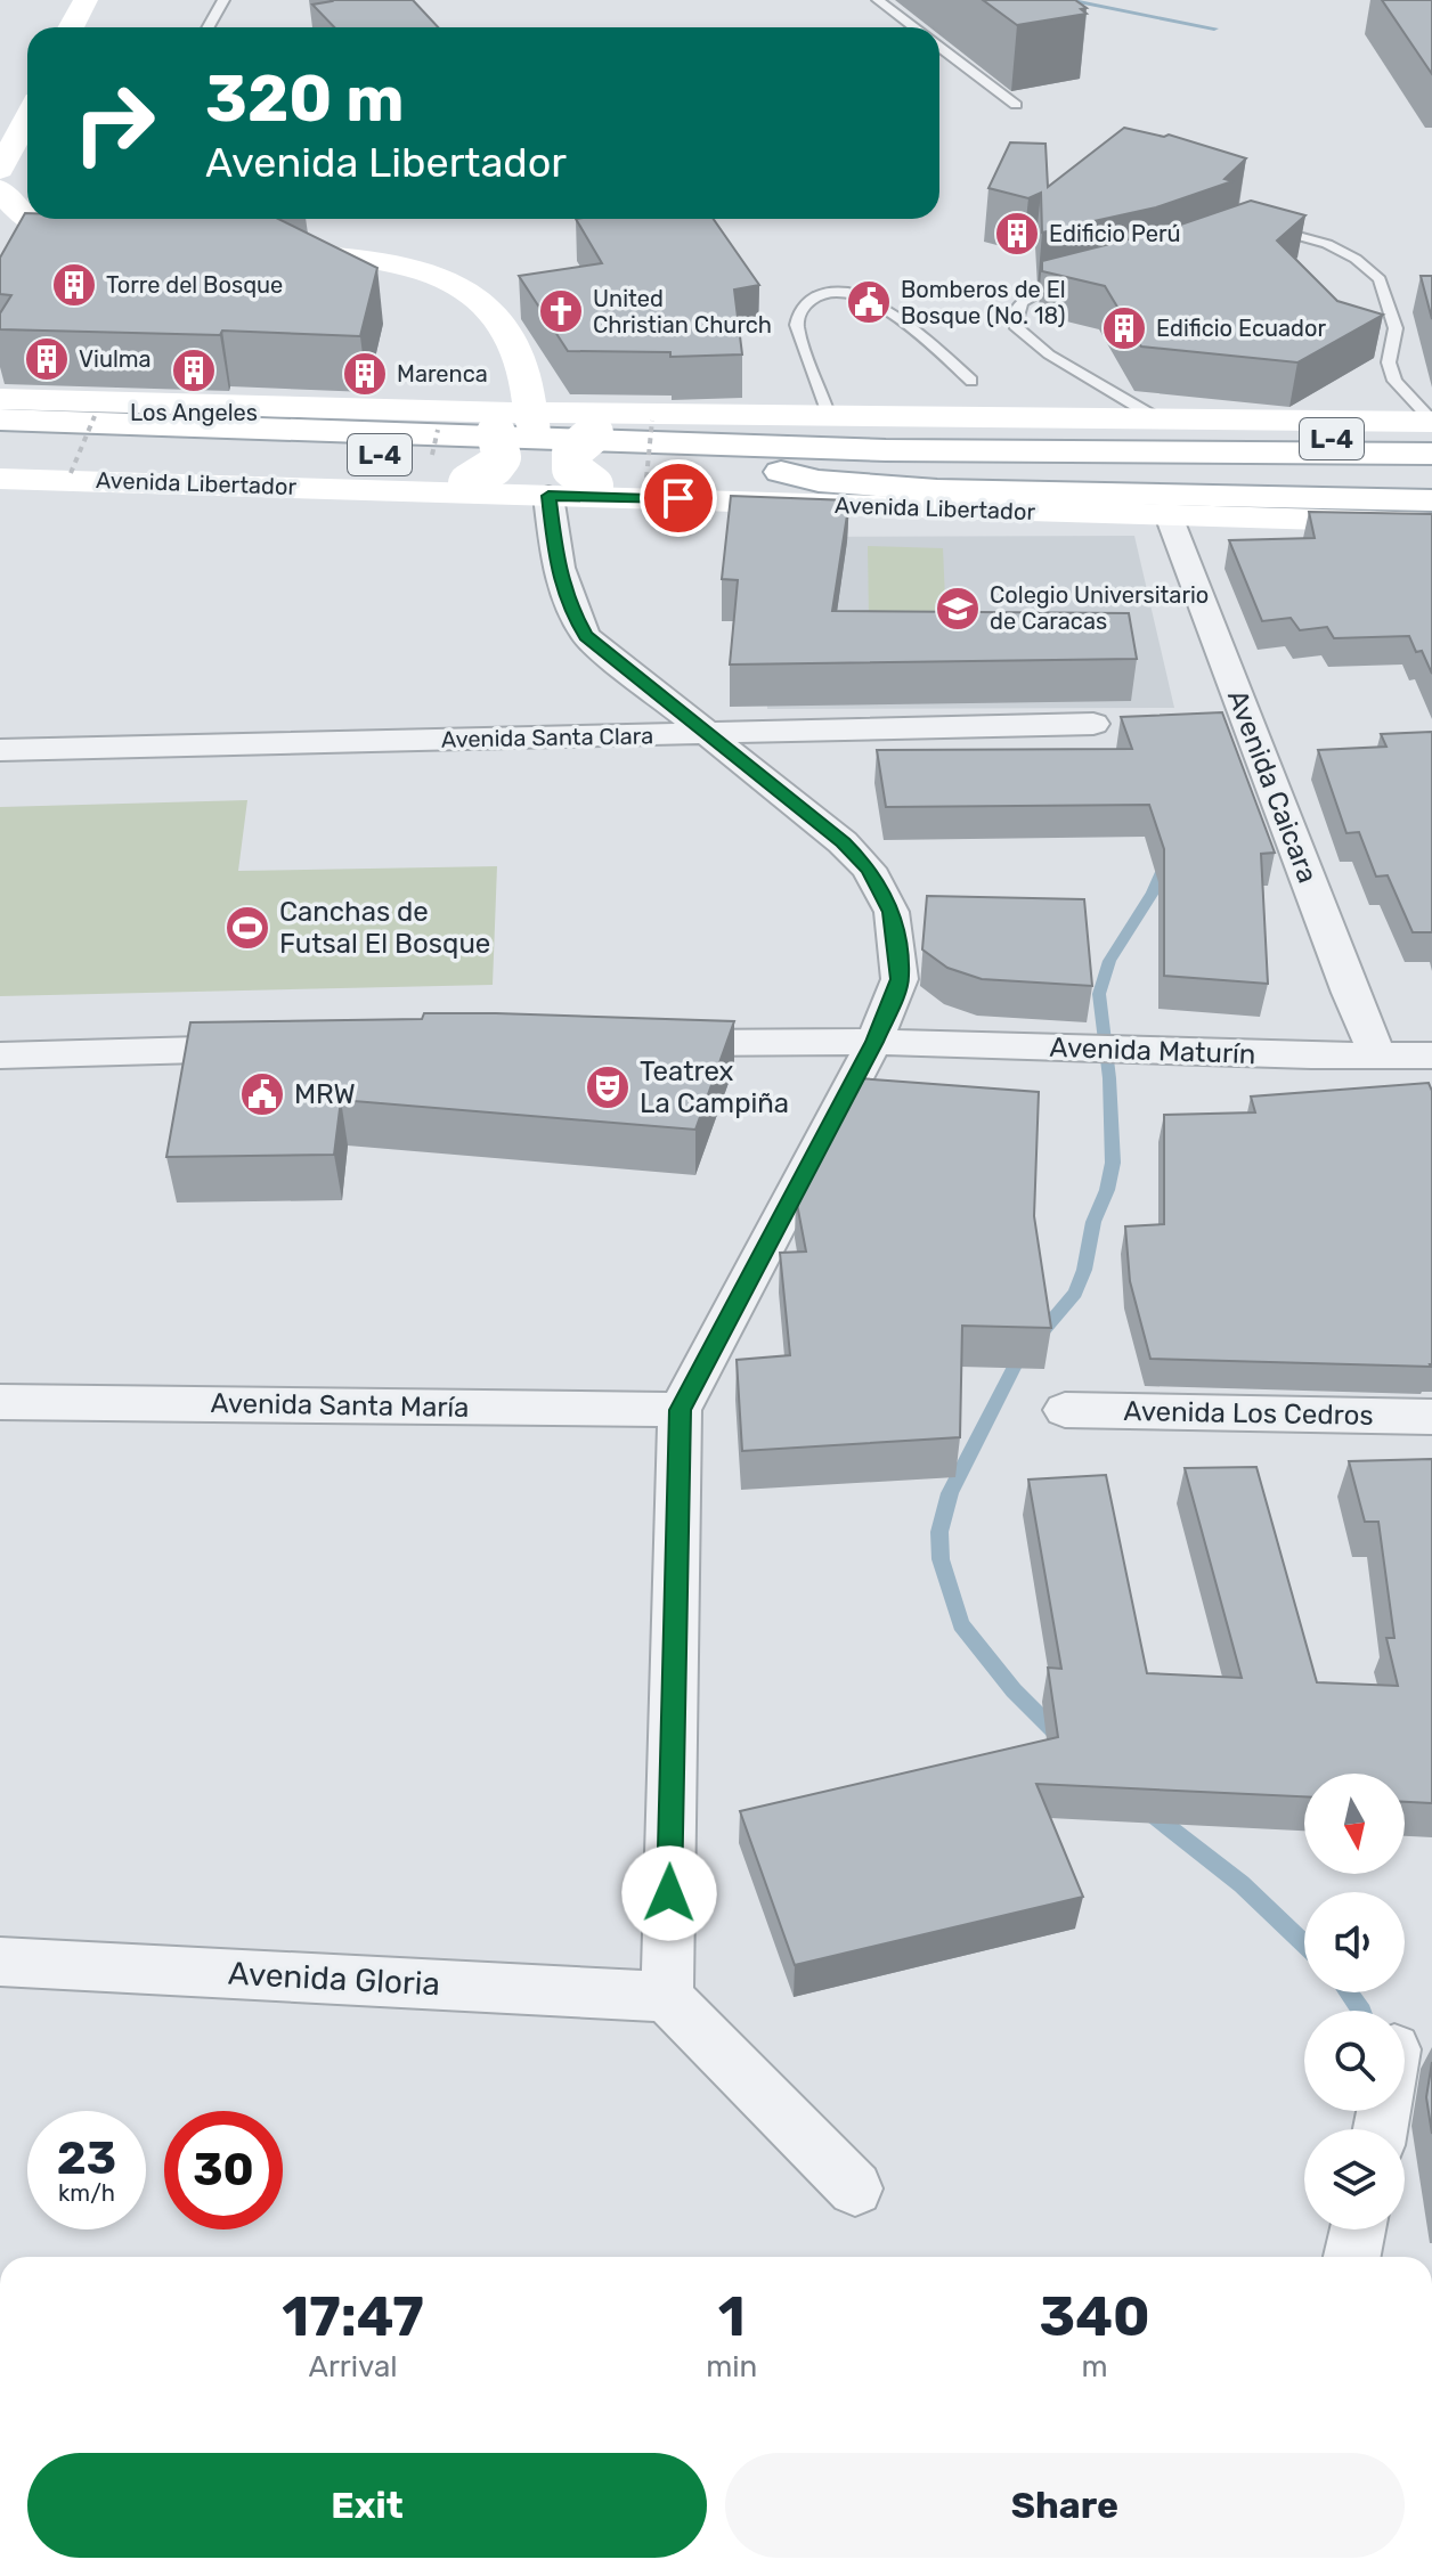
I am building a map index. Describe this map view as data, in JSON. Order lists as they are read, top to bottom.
{
  "streets": {
    "main road": ["L-4", "Avenida Libertador"],
    "street": [
      "Avenida Santa Clara",
      "Avenida Caicara",
      "Avenida Maturín",
      "Avenida Santa María",
      "Avenida Los Cedros",
      "Avenida Gloria"
    ]
  },
  "crossings": [
    ["L-4", "Avenida Libertador"],
    ["Avenida Libertador", "Avenida Caicara"],
    ["Avenida Caicara", "Avenida Maturín"]
  ],
  "places": {
    "building": [
      "Edificio Perú",
      "Torre del Bosque",
      "Edificio Ecuador",
      "Viulma",
      "Los Angeles",
      "Marenca"
    ],
    "public building": ["Bomberos de El Bosque (No. 18)", "MRW"],
    "church": ["United Christian Church"],
    "school or university": ["Colegio Universitario de Caracas"],
    "sports": ["Canchas de Futsal El Bosque"],
    "theatre": ["Teatrex La Campiña"]
  },
  "north": "bottom",
  "page": {
    "turn": ["320 m", "Avenida Libertador"],
    "speed": "23 km/h",
    "limit": "30",
    "eta": [
      "17:47",
      "Arrival",
      "1",
      "min",
      "340",
      "m"
    ],
    "buttons": ["Exit", "Share"]
  }
}
